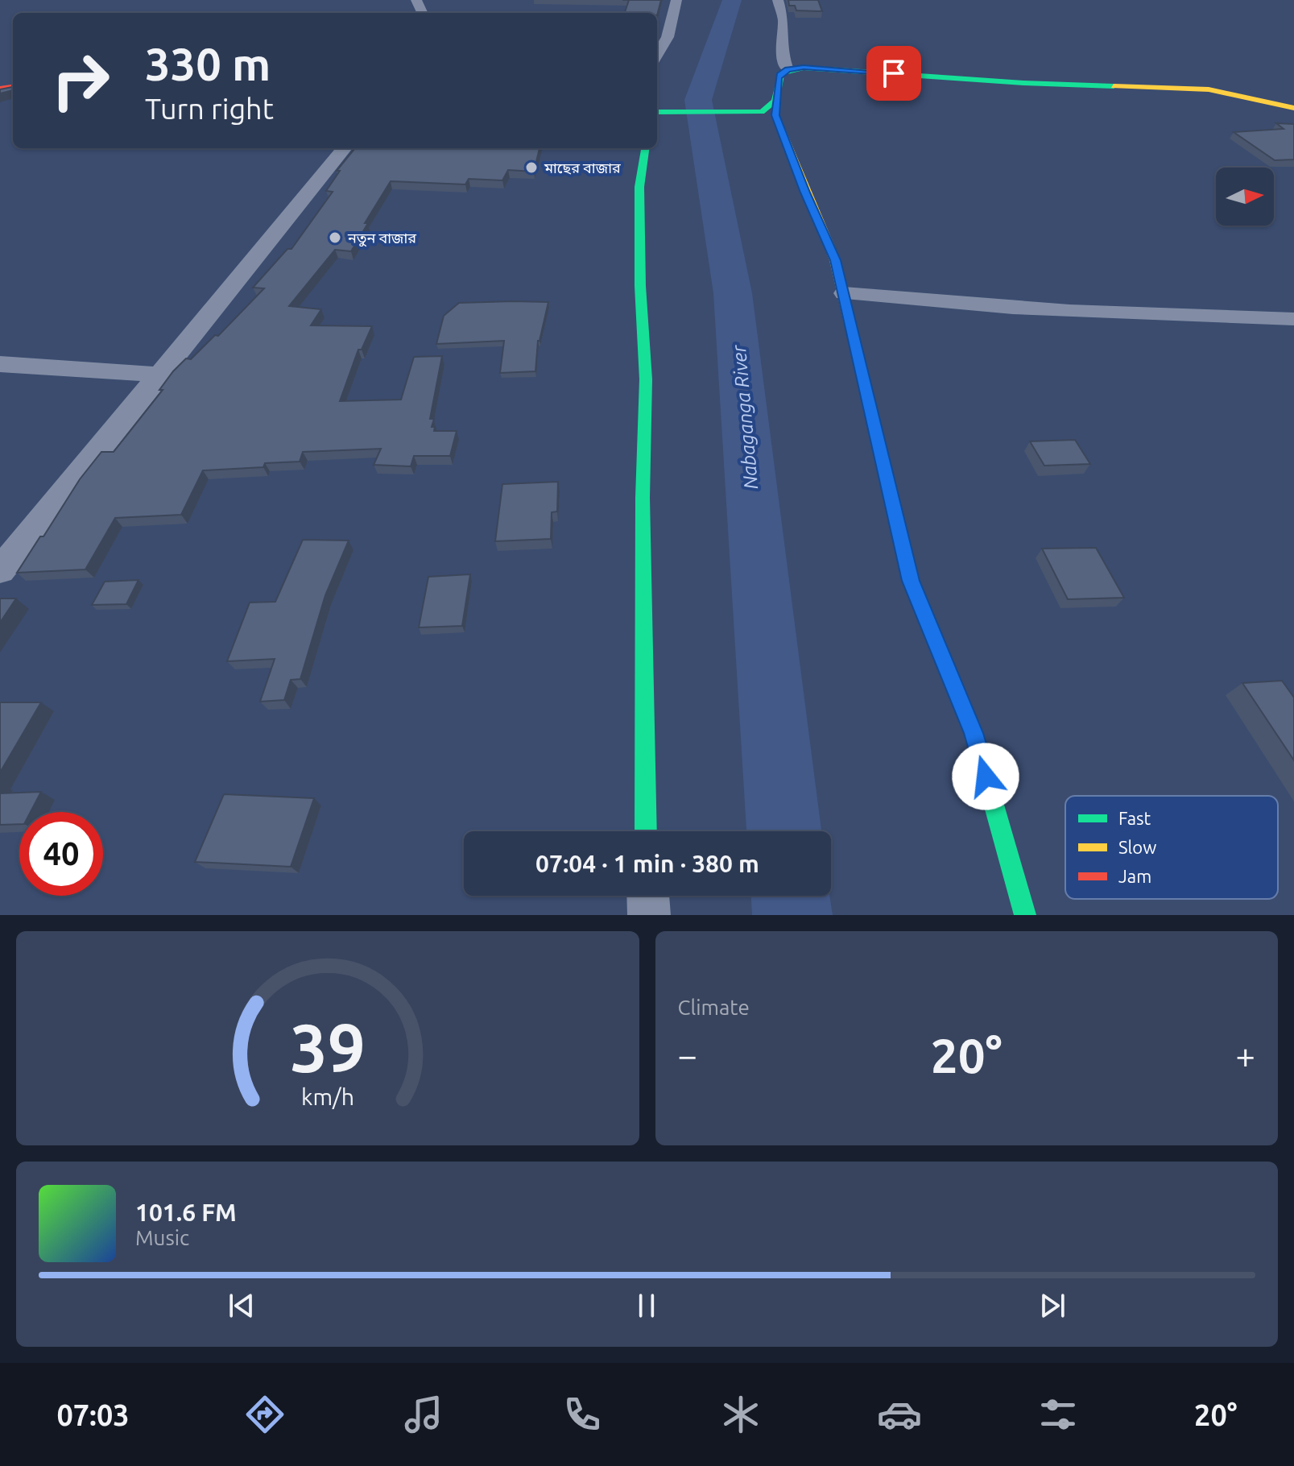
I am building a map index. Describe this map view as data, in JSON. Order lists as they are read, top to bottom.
{
  "water": ["Nabaganga River"],
  "places": ["মাছের বাজার", "নতুন বাজার"],
  "legend": ["Fast", "Slow", "Jam"],
  "north": "right",
  "page": {
    "turn": ["330 m", "Turn right"],
    "limit": "40",
    "trip": "07:04 · 1 min · 380 m",
    "tile": "Climate",
    "heat": ["−", "20°", "+"],
    "song": ["101.6 FM", "Music"],
    "tabs": ["07:03", "20°"],
    "gauge": ["39", "km/h"]
  }
}
